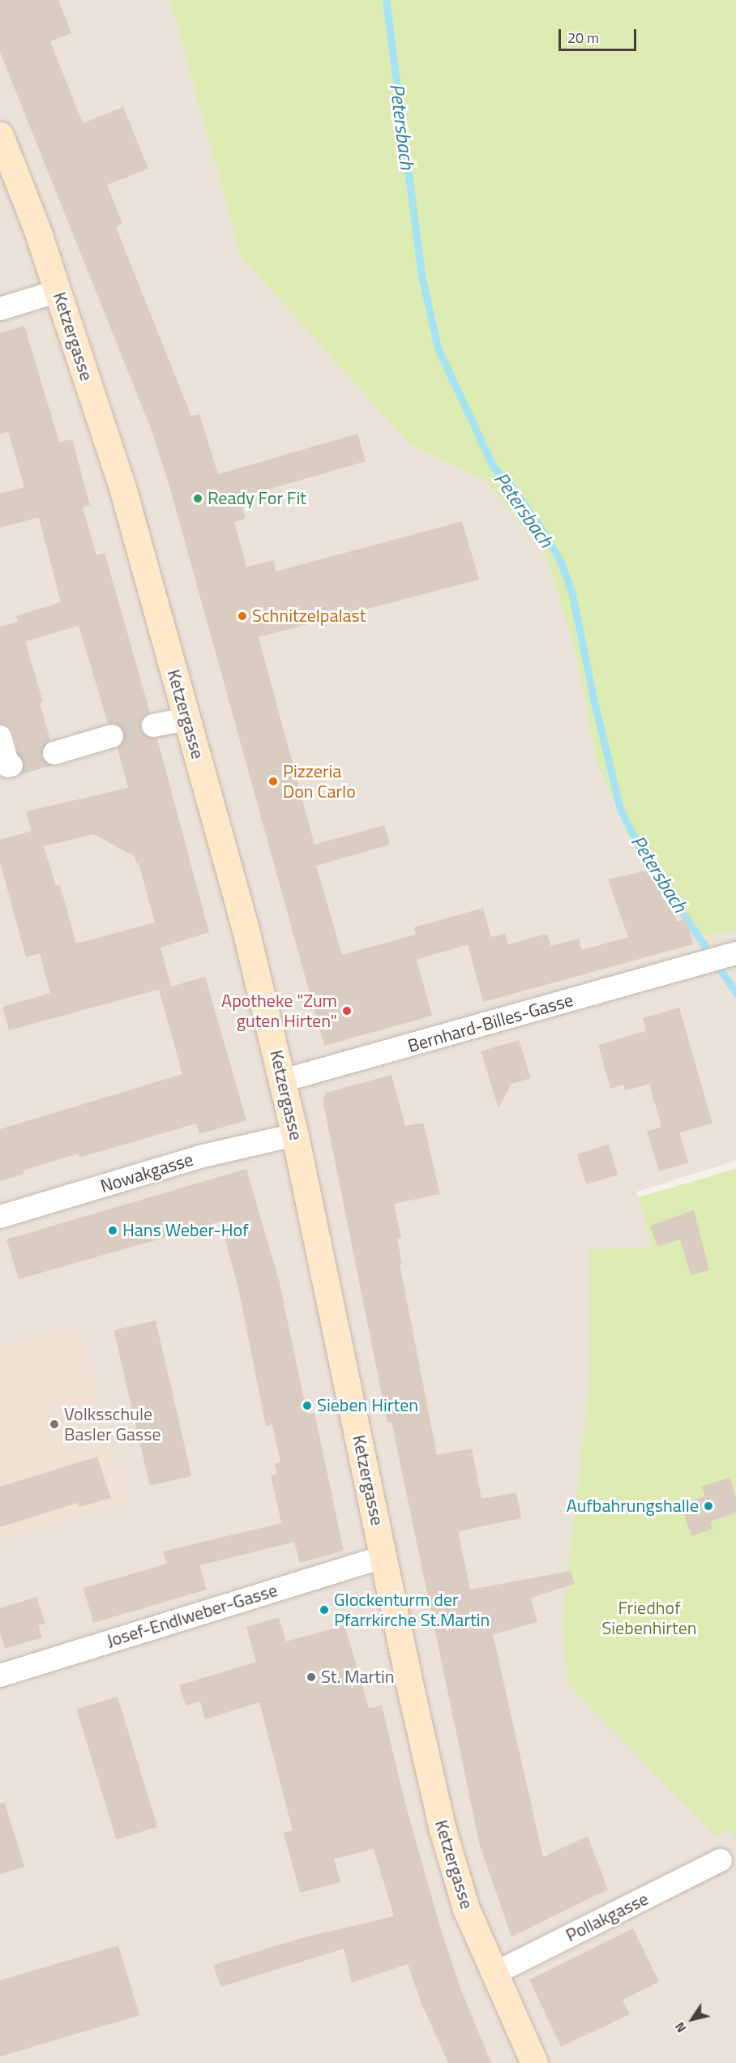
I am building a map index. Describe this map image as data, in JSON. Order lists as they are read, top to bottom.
{
  "streets": {
    "main road": ["Ketzergasse"],
    "street": [
      "Bernhard-Billes-Gasse",
      "Nowakgasse",
      "Josef-Endlweber-Gasse",
      "Pollakgasse"
    ]
  },
  "crossings": [
    ["Ketzergasse", "Bernhard-Billes-Gasse"],
    ["Ketzergasse", "Nowakgasse"],
    ["Ketzergasse", "Josef-Endlweber-Gasse"],
    ["Ketzergasse", "Pollakgasse"]
  ],
  "water": ["Petersbach"],
  "parks": ["Friedhof Siebenhirten"],
  "places": [
    "Ready For Fit",
    "Schnitzelpalast",
    "Pizzeria Don Carlo",
    "Apotheke \"Zum guten Hirten\"",
    "Hans Weber-Hof",
    "Sieben Hirten",
    "Volksschule Basler Gasse",
    "Aufbahrungshalle",
    "Glockenturm der Pfarrkirche St.Martin",
    "St. Martin"
  ],
  "scale_bar": "20 m",
  "north": "bottom left"
}
